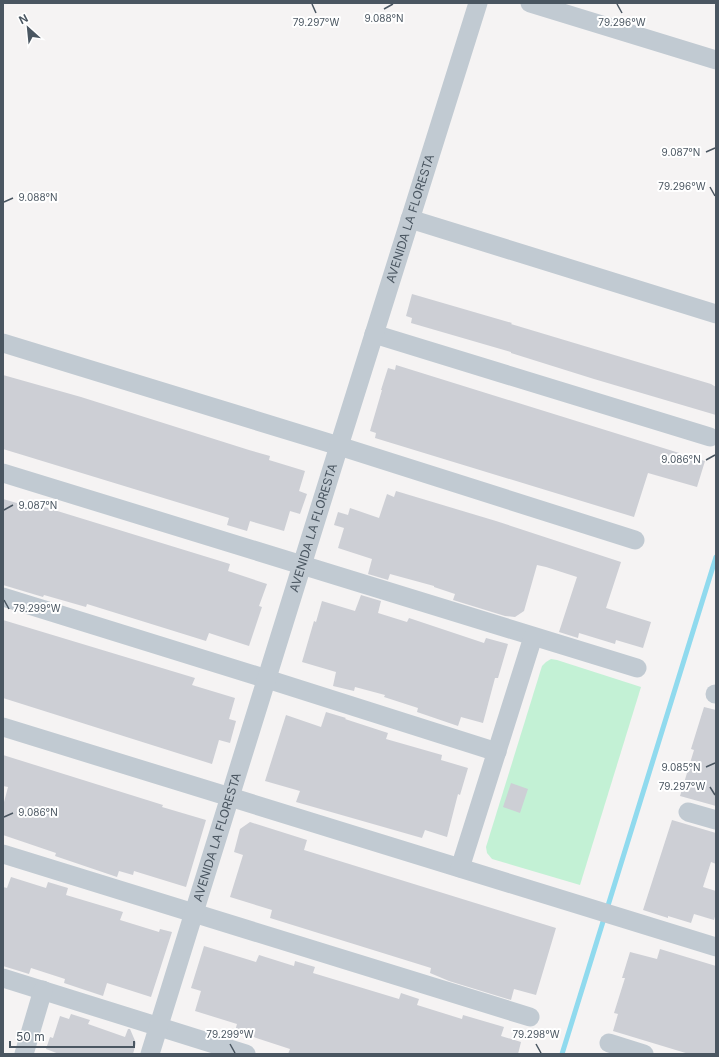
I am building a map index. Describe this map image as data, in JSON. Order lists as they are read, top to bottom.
{
  "streets": {
    "street": ["AVENIDA LA FLORESTA"]
  },
  "scale_bar": "50 m",
  "north": "top left",
  "coordinates": [
    "9.088°N",
    "79.297°W",
    "79.296°W",
    "9.087°N",
    "9.086°N",
    "79.299°W",
    "9.085°N",
    "79.298°W"
  ]
}
